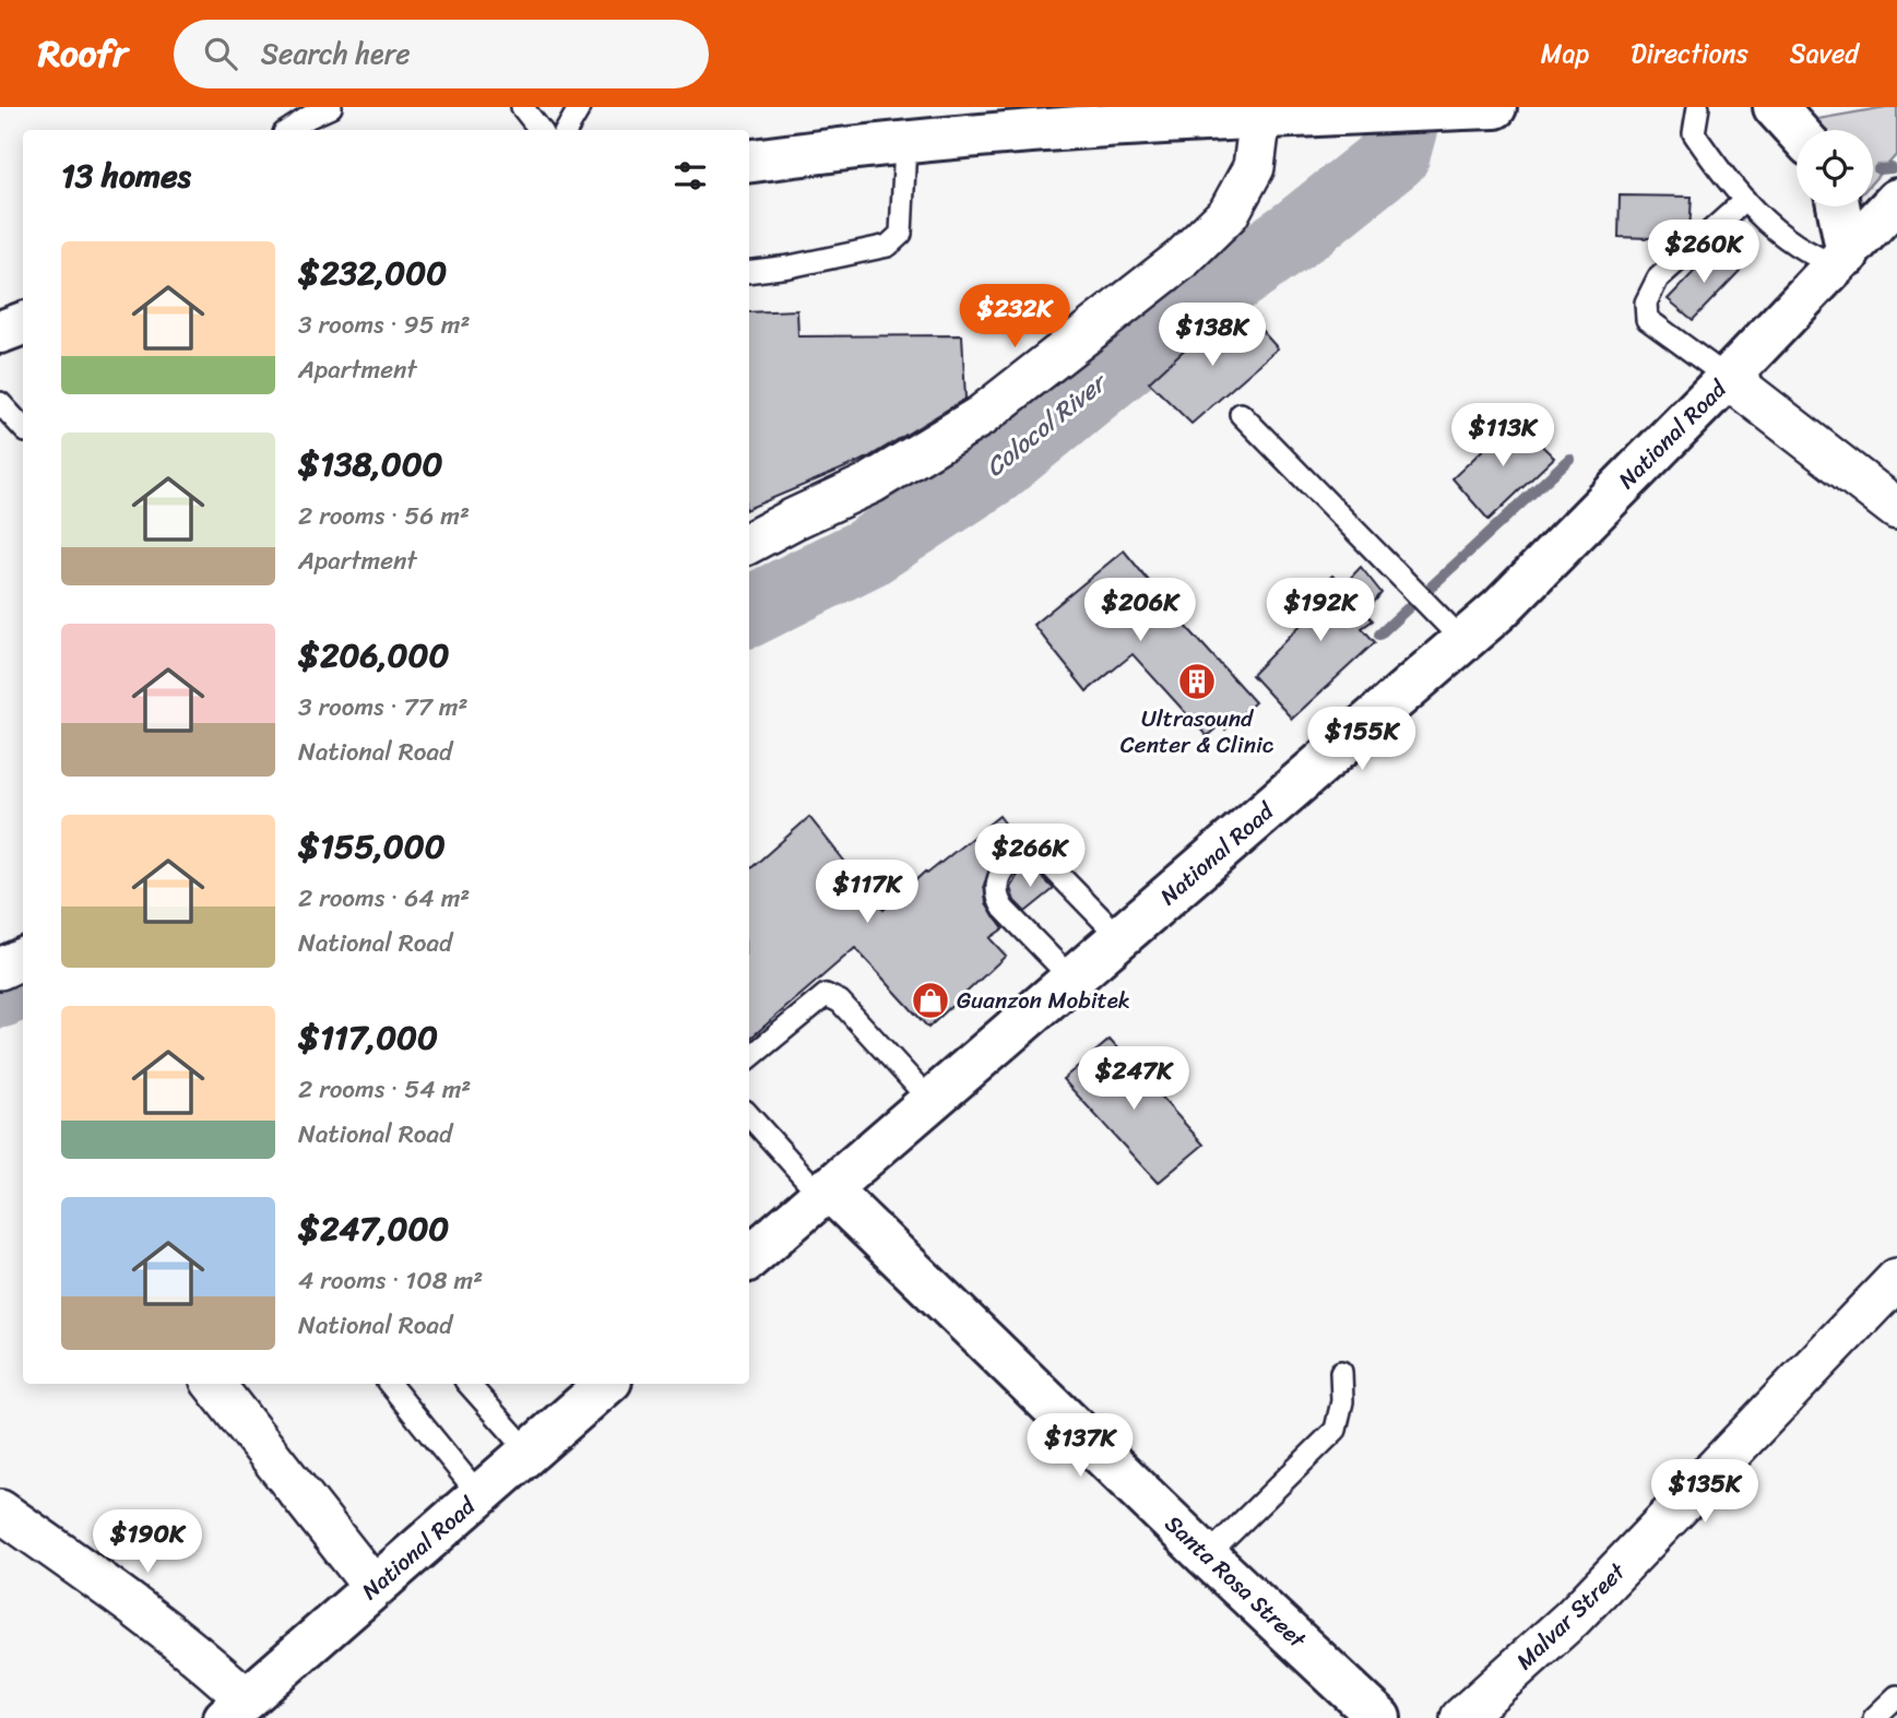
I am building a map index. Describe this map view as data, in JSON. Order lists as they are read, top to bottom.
{
  "streets": {
    "main road": ["National Road", "Santa Rosa Street"],
    "street": ["Malvar Street"]
  },
  "crossings": [
    ["National Road", "Santa Rosa Street"]
  ],
  "water": ["Colocol River"],
  "places": {
    "building": ["Ultrasound Center & Clinic"],
    "shop": ["Guanzon Mobitek"]
  },
  "page": {
    "header": "Roofr",
    "search": "Search here",
    "nav": ["Map", "Directions", "Saved"],
    "heading": "13 homes",
    "price": [
      "$260K",
      "$232K",
      "$138K",
      "$113K",
      "$206K",
      "$192K",
      "$155K",
      "$266K",
      "$117K",
      "$247K",
      "$137K",
      "$135K",
      "$190K"
    ],
    "list": [
      {
        "name": "$232,000",
        "note": "3 rooms · 95 m² · Apartment"
      },
      {
        "name": "$138,000",
        "note": "2 rooms · 56 m² · Apartment"
      },
      {
        "name": "$206,000",
        "note": "3 rooms · 77 m² · National Road"
      },
      {
        "name": "$155,000",
        "note": "2 rooms · 64 m² · National Road"
      },
      {
        "name": "$117,000",
        "note": "2 rooms · 54 m² · National Road"
      },
      {
        "name": "$247,000",
        "note": "4 rooms · 108 m² · National Road"
      }
    ]
  }
}
